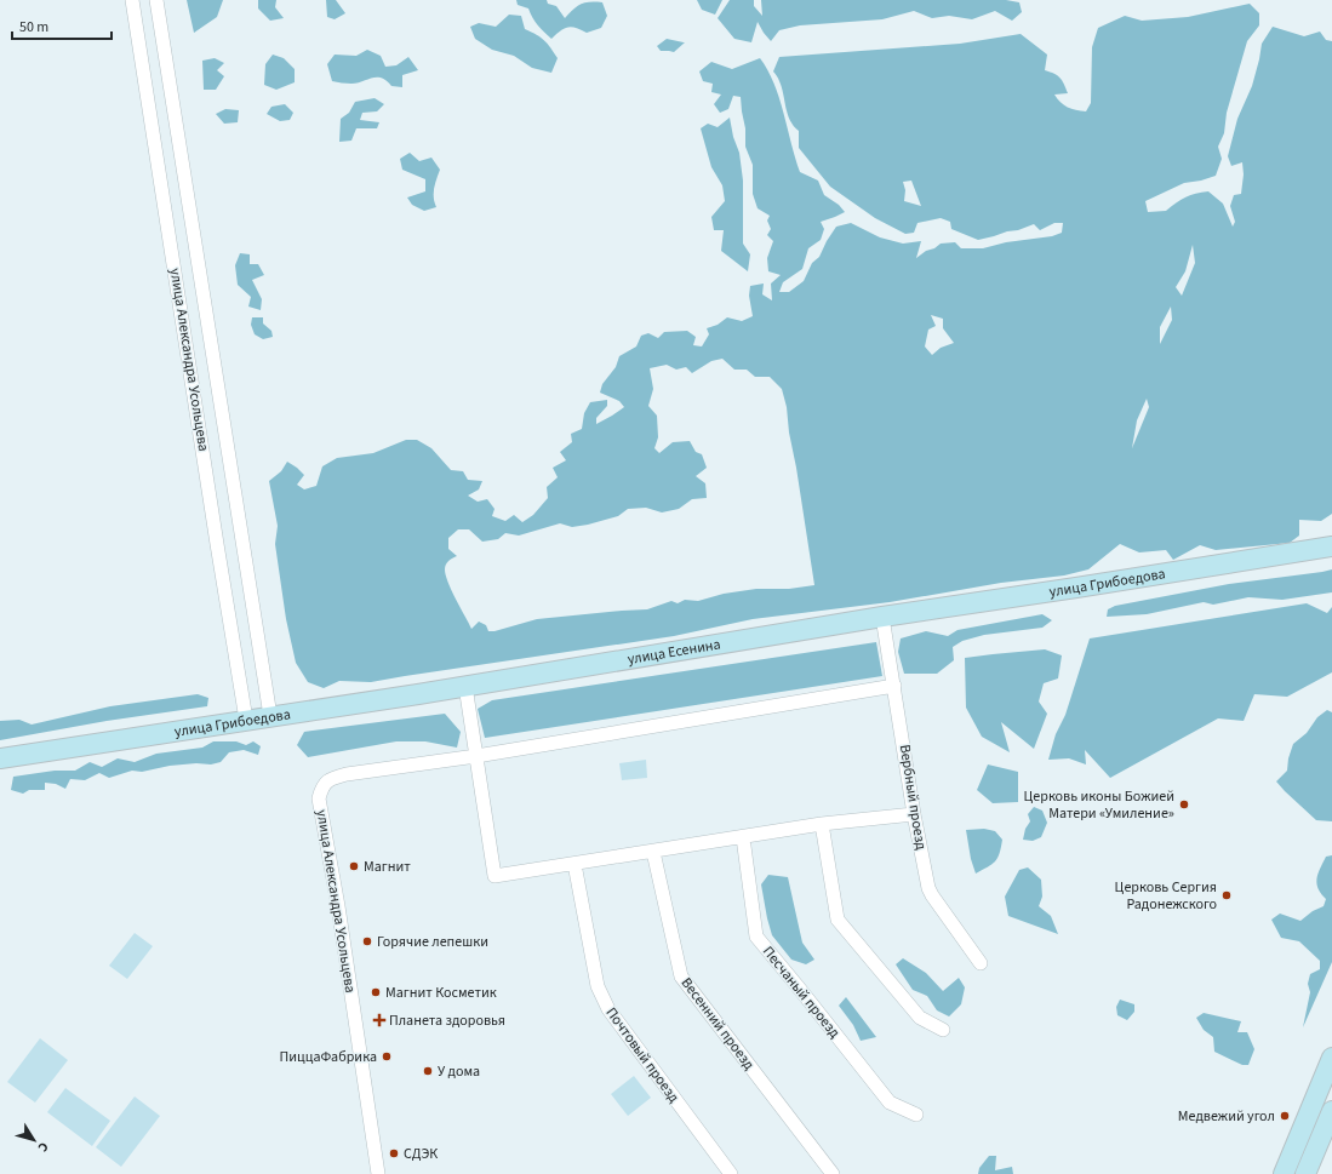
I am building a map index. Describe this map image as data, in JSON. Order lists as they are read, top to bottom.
{
  "streets": {
    "main road": ["улица Грибоедова", "улица Есенина"],
    "street": [
      "улица Александра Усольцева",
      "Вербный проезд",
      "Песчаный проезд",
      "Весенний проезд",
      "Почтовый проезд"
    ]
  },
  "crossings": [
    ["улица Александра Усольцева", "улица Грибоедова"],
    ["улица Грибоедова", "улица Есенина"],
    ["улица Грибоедова", "Вербный проезд"],
    ["улица Есенина", "Вербный проезд"]
  ],
  "places": {
    "other": [
      "Церковь иконы Божией Матери «Умиление»",
      "Магнит",
      "Церковь Сергия Радонежского",
      "Горячие лепешки",
      "Магнит Косметик",
      "ПиццаФабрика",
      "У дома",
      "Медвежий угол",
      "СДЭК"
    ],
    "health": ["Планета здоровья"]
  },
  "scale_bar": "50 m",
  "north": "bottom right"
}
